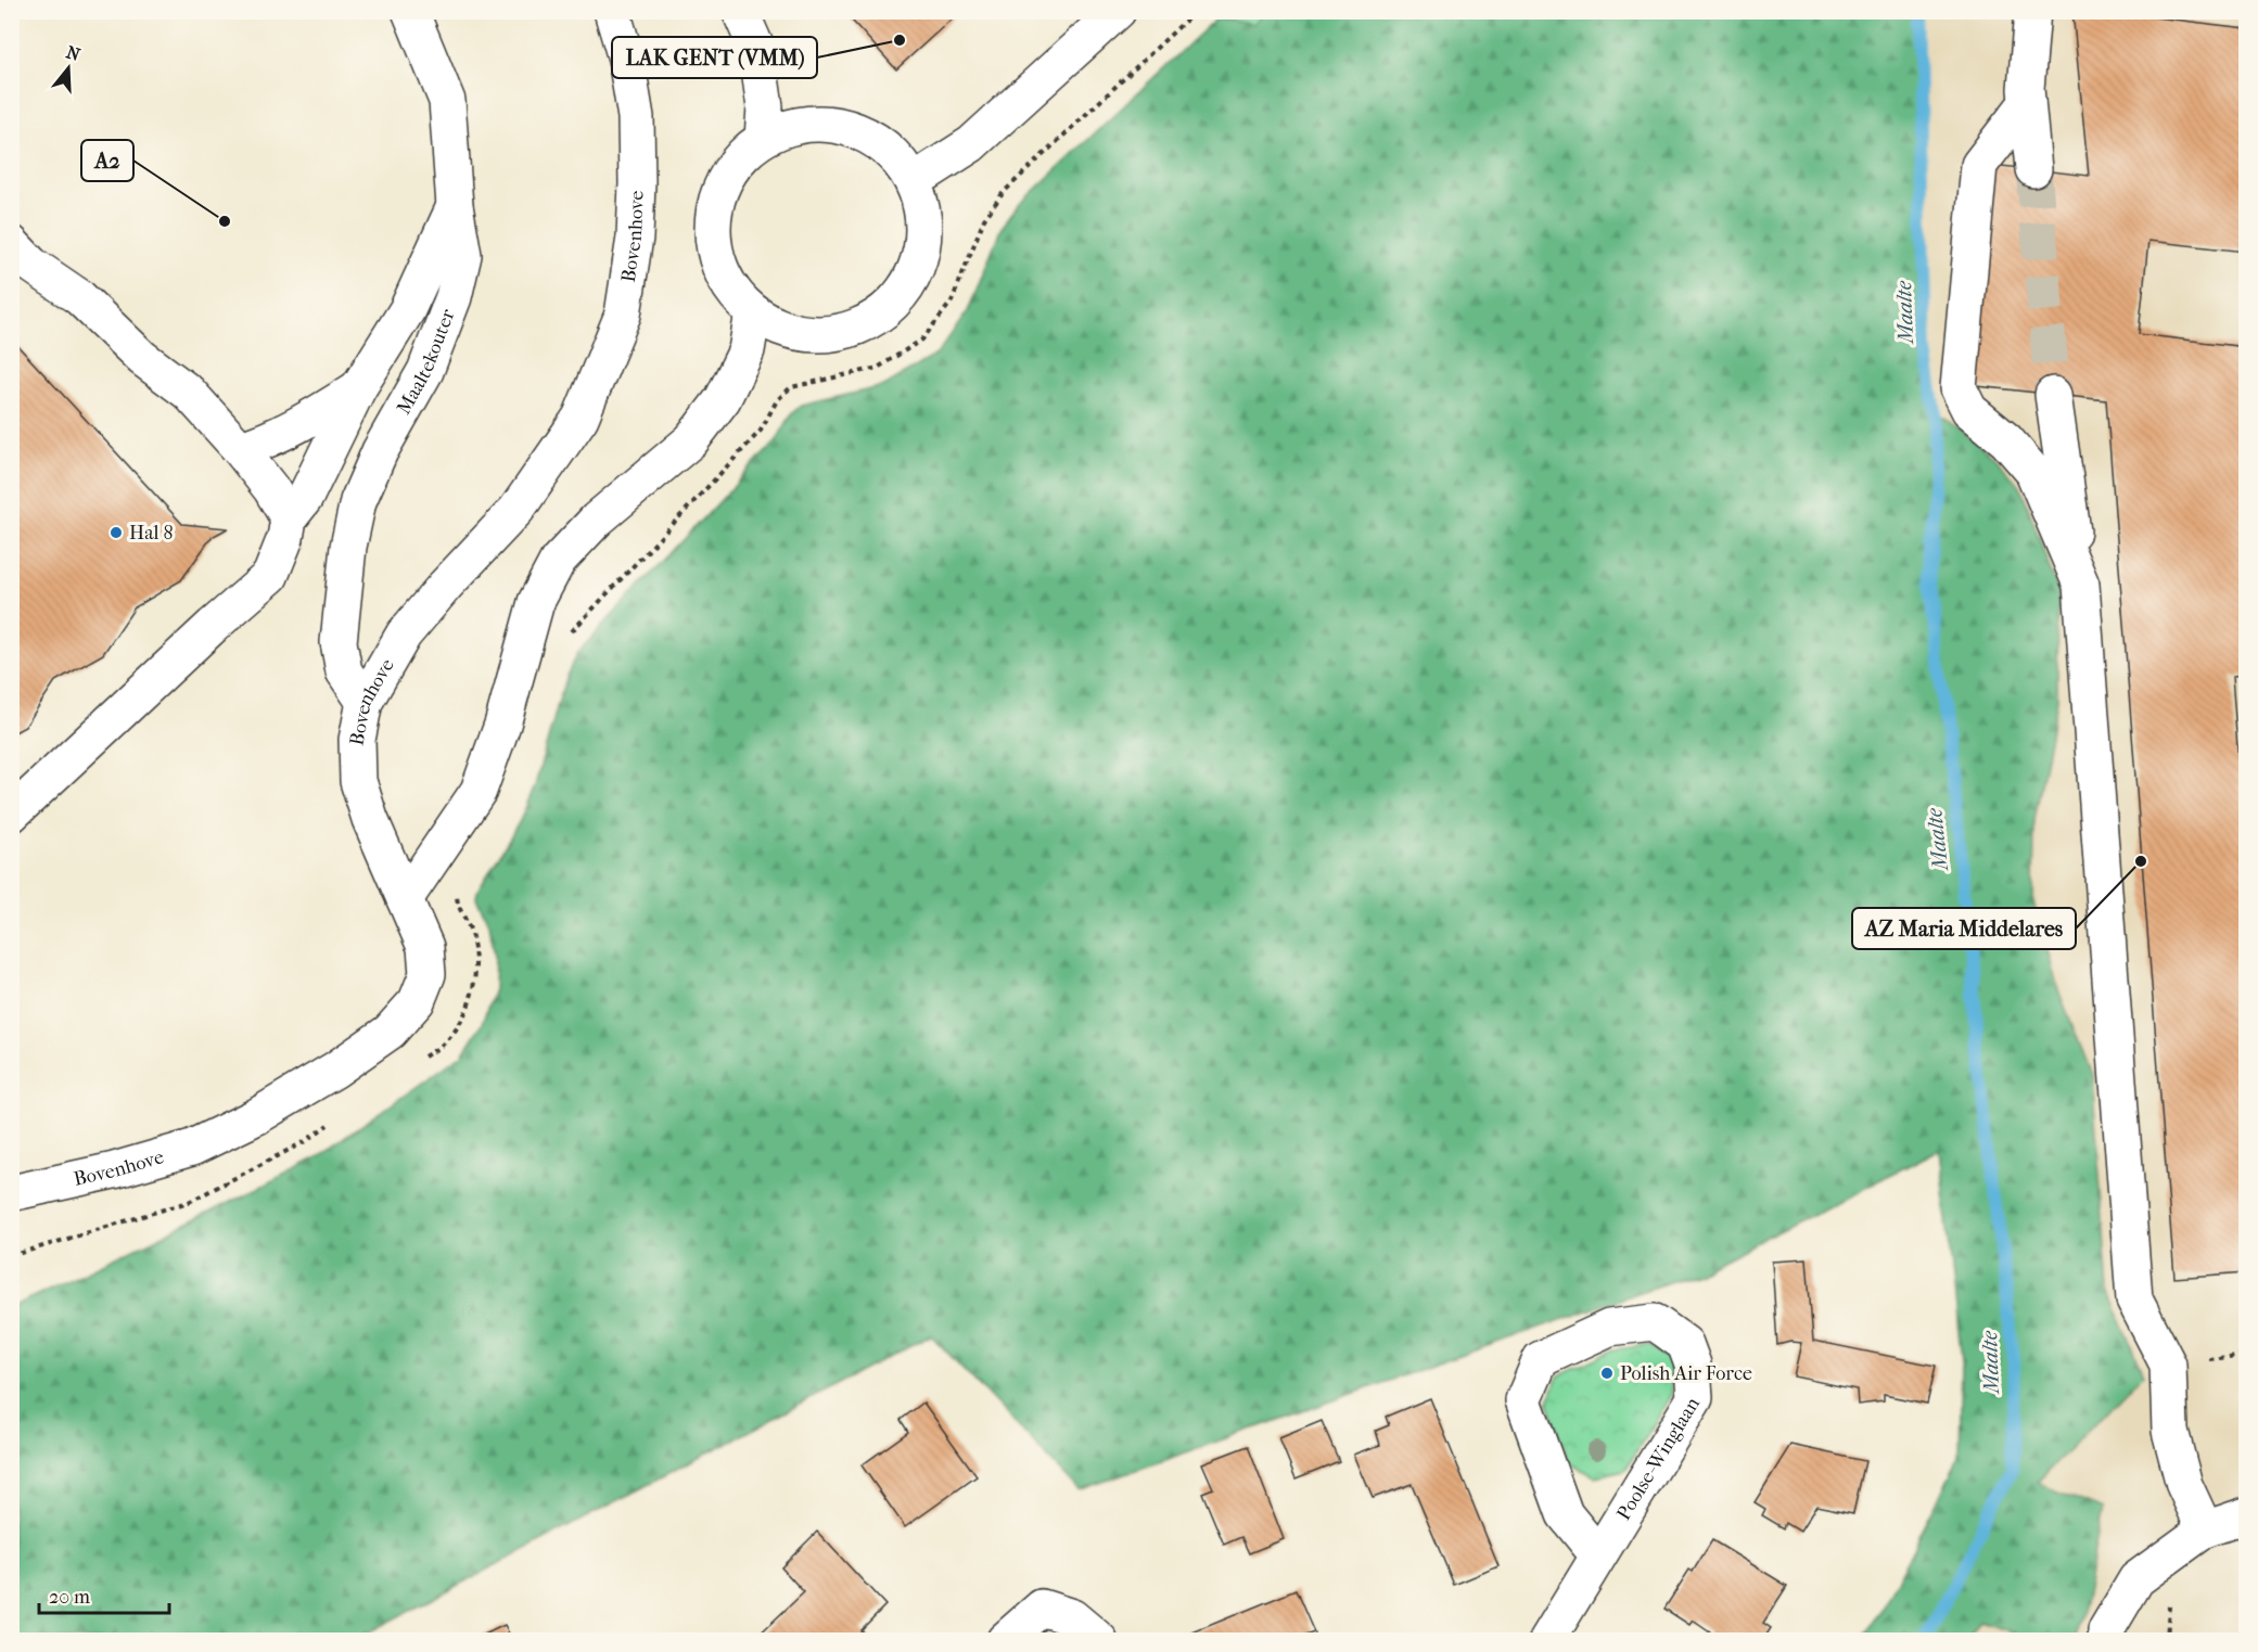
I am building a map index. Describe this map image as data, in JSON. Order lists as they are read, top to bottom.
{
  "streets": {
    "street": ["Bovenhove", "Maaltekouter", "Poolse-Winglaan"]
  },
  "crossings": [
    ["Bovenhove", "Maaltekouter"]
  ],
  "water": ["Maalte"],
  "places": [
    "LAK GENT (VMM)",
    "A2",
    "Hal 8",
    "AZ Maria Middelares",
    "Polish Air Force"
  ],
  "scale_bar": "20 m",
  "north": "top"
}
